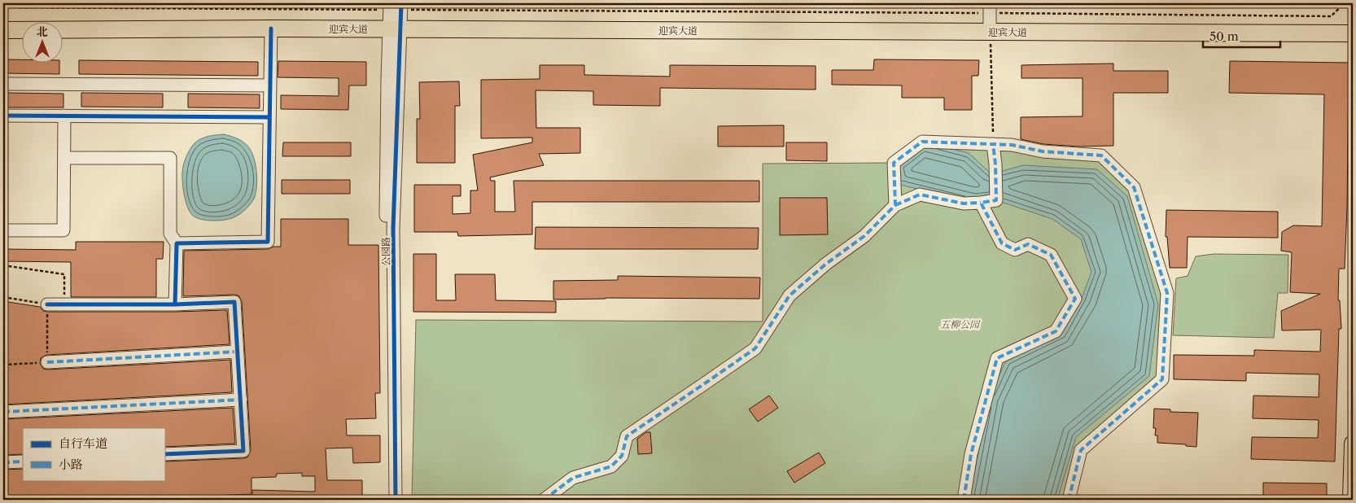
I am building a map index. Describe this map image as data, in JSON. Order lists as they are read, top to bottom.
{
  "streets": {
    "main road": ["迎宾大道"],
    "street": ["公园路"]
  },
  "crossings": [
    ["迎宾大道", "公园路"]
  ],
  "parks": ["五柳公园"],
  "legend": ["自行车道", "小路"],
  "scale_bar": "50 m",
  "north": "top"
}
